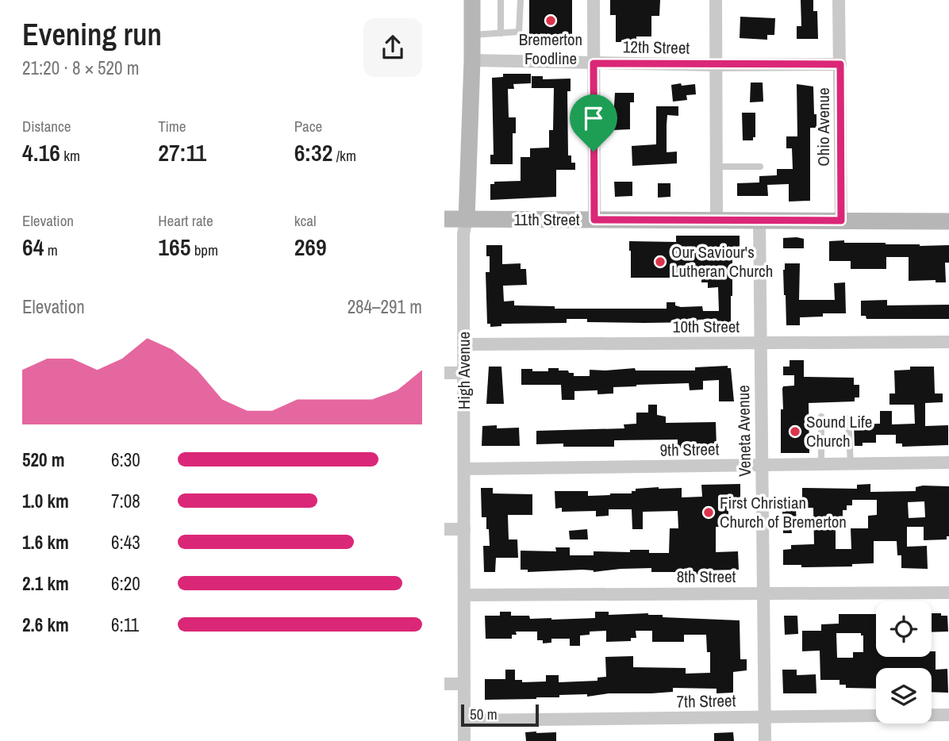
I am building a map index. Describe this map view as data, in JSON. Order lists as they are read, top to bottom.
{
  "streets": {
    "main road": ["11th Street", "High Avenue"],
    "street": [
      "12th Street",
      "Ohio Avenue",
      "10th Street",
      "Veneta Avenue",
      "9th Street",
      "8th Street",
      "7th Street"
    ]
  },
  "crossings": [
    ["12th Street", "Ohio Avenue"],
    ["12th Street", "High Avenue"],
    ["Ohio Avenue", "11th Street"],
    ["11th Street", "High Avenue"],
    ["11th Street", "Veneta Avenue"],
    ["10th Street", "High Avenue"],
    ["10th Street", "Veneta Avenue"],
    ["High Avenue", "9th Street"],
    ["High Avenue", "8th Street"],
    ["High Avenue", "7th Street"],
    ["Veneta Avenue", "9th Street"],
    ["Veneta Avenue", "8th Street"],
    ["Veneta Avenue", "7th Street"]
  ],
  "places": [
    "Bremerton Foodline",
    "Our Saviour's Lutheran Church",
    "Sound Life Church",
    "First Christian Church of Bremerton"
  ],
  "scale_bar": "50 m",
  "page": {
    "heading": ["Evening run", "21:20 · 8 × 520 m"],
    "stats": [
      ["Distance", "4.16 km"],
      ["Time", "27:11"],
      ["Pace", "6:32 /km"],
      ["Elevation", "64 m"],
      ["Heart rate", "165 bpm"],
      ["kcal", "269"]
    ],
    "chart": ["Elevation", "284–291 m"],
    "list": [
      {
        "name": "520 m",
        "note": "6:30"
      },
      {
        "name": "1.0 km",
        "note": "7:08"
      },
      {
        "name": "1.6 km",
        "note": "6:43"
      },
      {
        "name": "2.1 km",
        "note": "6:20"
      },
      {
        "name": "2.6 km",
        "note": "6:11"
      }
    ],
    "scale": "50 m"
  }
}
